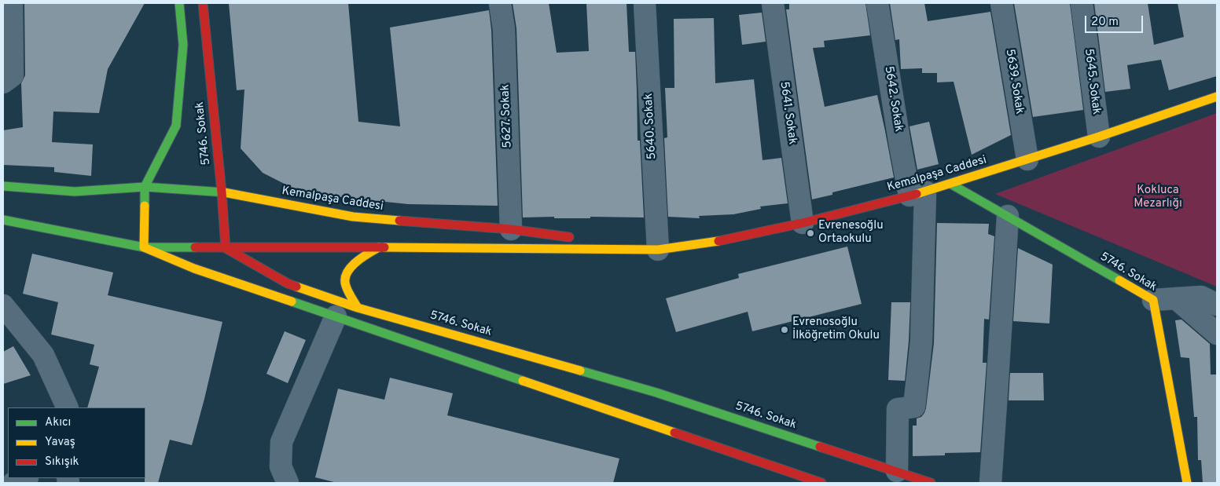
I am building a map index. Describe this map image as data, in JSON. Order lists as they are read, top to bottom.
{
  "streets": {
    "main road": ["5746. Sokak", "Kemalpaşa Caddesi"],
    "street": [
      "5639. Sokak",
      "5645. Sokak",
      "5642. Sokak",
      "5641. Sokak",
      "5627. Sokak",
      "5640. Sokak"
    ]
  },
  "crossings": [
    ["5639. Sokak", "Kemalpaşa Caddesi"],
    ["5645. Sokak", "Kemalpaşa Caddesi"],
    ["5642. Sokak", "5746. Sokak"],
    ["5642. Sokak", "Kemalpaşa Caddesi"],
    ["5641. Sokak", "Kemalpaşa Caddesi"],
    ["5627. Sokak", "Kemalpaşa Caddesi"],
    ["5640. Sokak", "Kemalpaşa Caddesi"],
    ["5746. Sokak", "Kemalpaşa Caddesi"]
  ],
  "parks": ["Kokluca Mezarlığı"],
  "places": ["Evrenesoğlu Ortaokulu", "Evrenosoğlu İlköğretim Okulu"],
  "legend": ["Akıcı", "Yavaş", "Sıkışık"],
  "scale_bar": "20 m"
}
